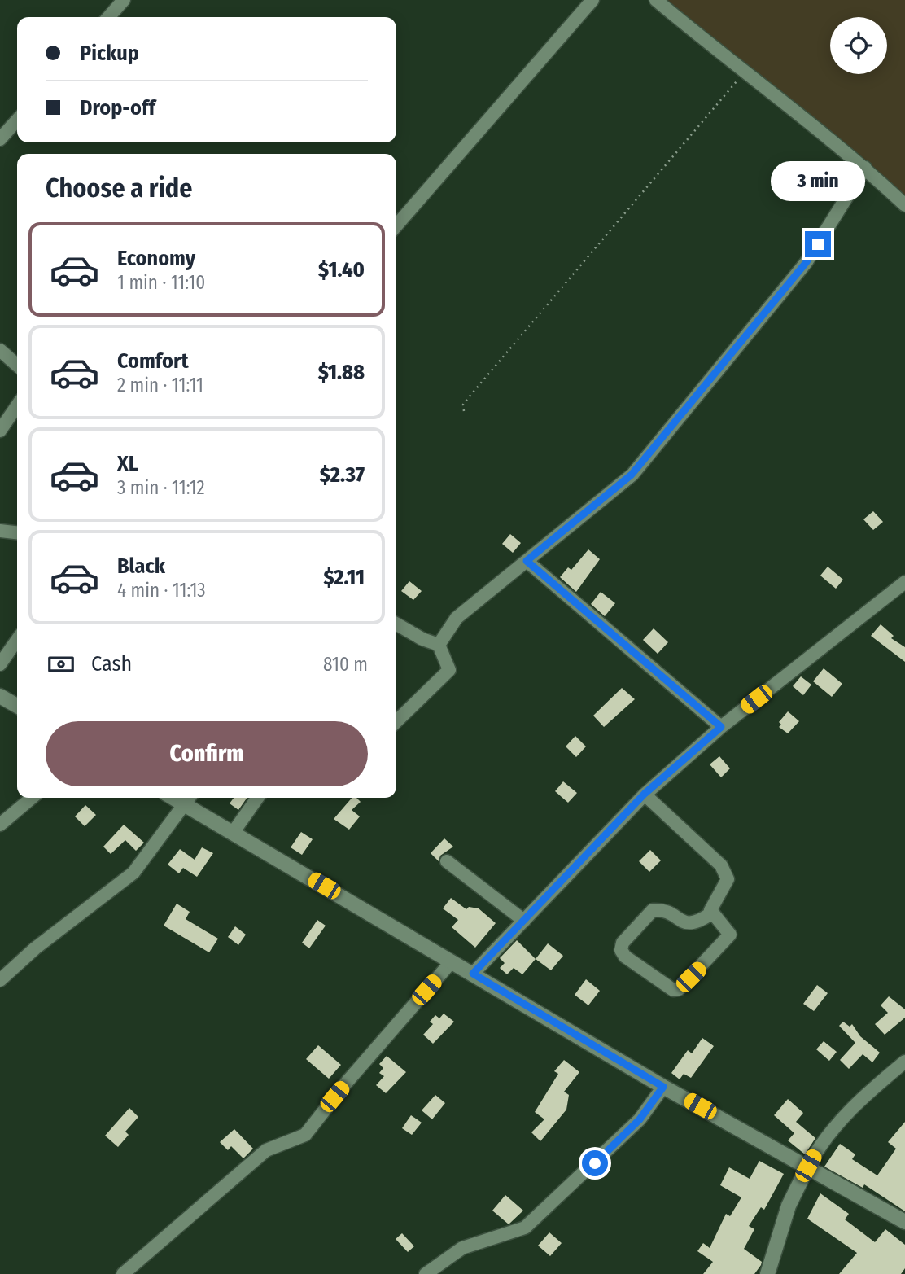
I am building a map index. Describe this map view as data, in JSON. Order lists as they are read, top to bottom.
{
  "page": {
    "banner": ["Pickup", "Drop-off"],
    "heading": "Choose a ride",
    "bubble": "3 min",
    "list": [
      {
        "name": "Economy",
        "note": "1 min · 11:10",
        "value": "$1.40"
      },
      {
        "name": "Comfort",
        "note": "2 min · 11:11",
        "value": "$1.88"
      },
      {
        "name": "XL",
        "note": "3 min · 11:12",
        "value": "$2.37"
      },
      {
        "name": "Black",
        "note": "4 min · 11:13",
        "value": "$2.11"
      }
    ],
    "pay": ["Cash", "810 m"],
    "buttons": "Confirm"
  }
}
